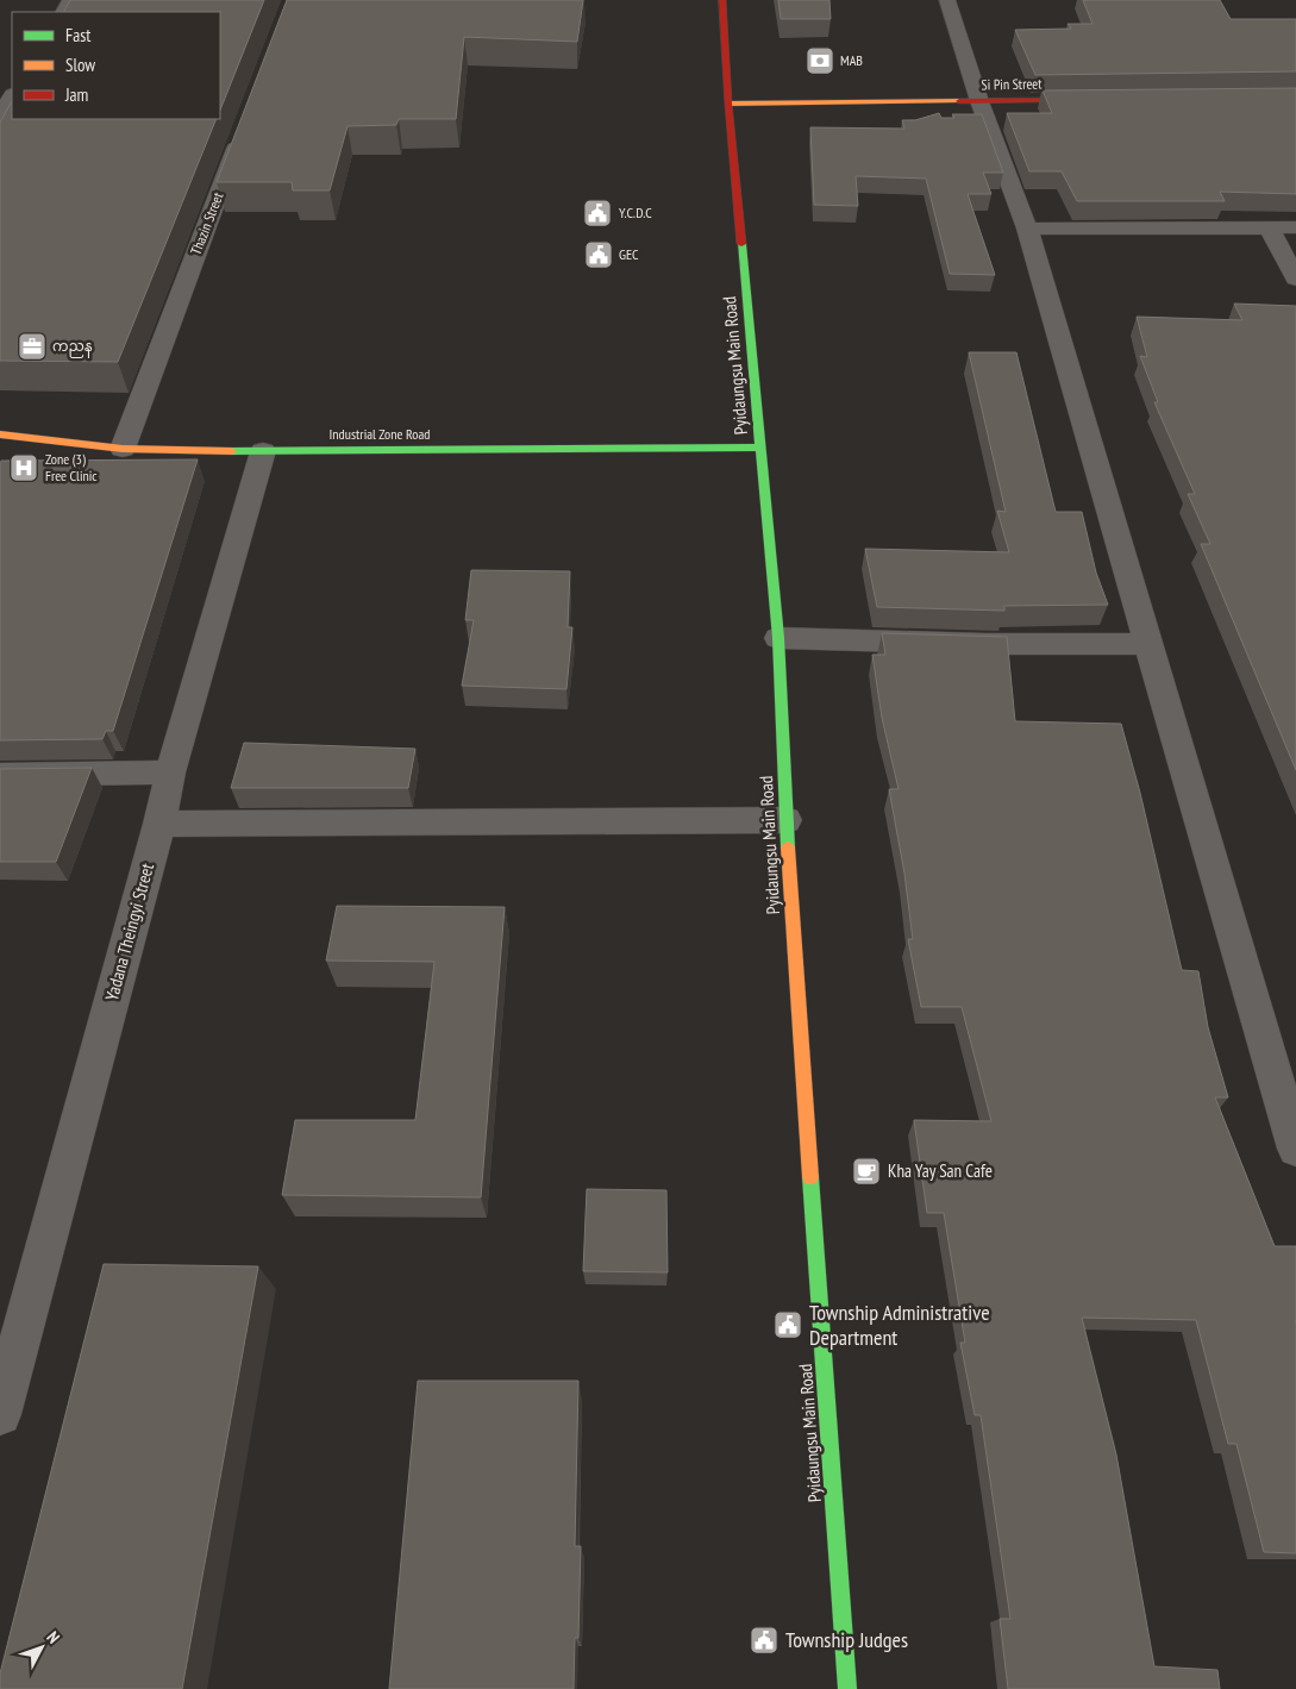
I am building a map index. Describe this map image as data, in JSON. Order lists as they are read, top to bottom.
{
  "streets": {
    "main road": ["Si Pin Street", "Pyidaungsu Main Road", "Industrial Zone Road"],
    "street": ["Thazin Street", "Yadana Theingyi Street"]
  },
  "crossings": [
    ["Si Pin Street", "Pyidaungsu Main Road"],
    ["Thazin Street", "Industrial Zone Road"],
    ["Pyidaungsu Main Road", "Industrial Zone Road"],
    ["Industrial Zone Road", "Yadana Theingyi Street"]
  ],
  "places": {
    "bank": ["MAB"],
    "public building": [
      "Y.C.D.C",
      "GEC",
      "Township Administrative Department",
      "Township Judges"
    ],
    "office": ["ကညန"],
    "hospital": ["Zone (3) Free Clinic"],
    "cafe": ["Kha Yay San Cafe"]
  },
  "legend": ["Fast", "Slow", "Jam"],
  "north": "top right"
}
